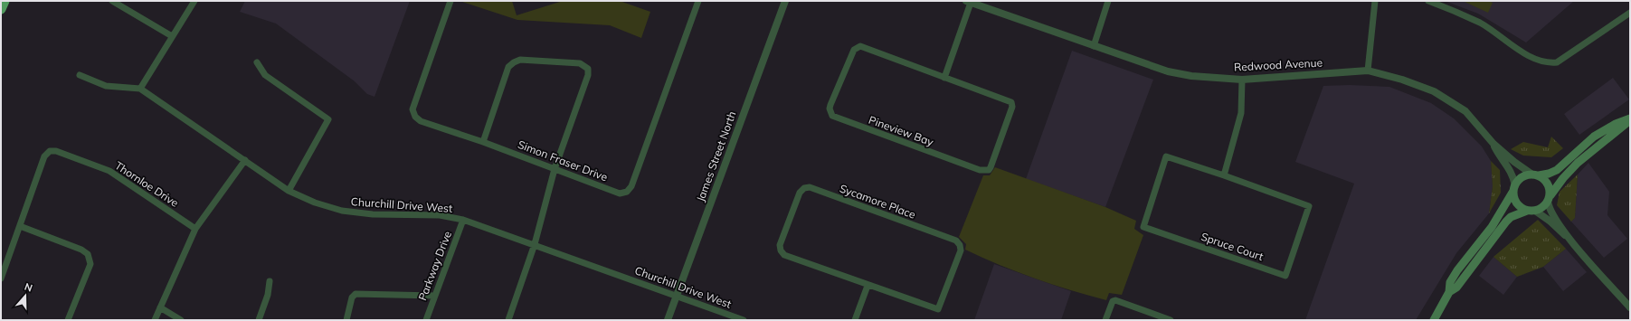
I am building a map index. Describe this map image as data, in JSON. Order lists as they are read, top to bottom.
{
  "streets": {
    "street": [
      "Redwood Avenue",
      "Pineview Bay",
      "James Street North",
      "Simon Fraser Drive",
      "Thornloe Drive",
      "Sycamore Place",
      "Churchill Drive West",
      "Spruce Court",
      "Parkway Drive"
    ]
  },
  "crossings": [
    ["James Street North", "Churchill Drive West"],
    ["Churchill Drive West", "Parkway Drive"]
  ],
  "north": "top"
}
